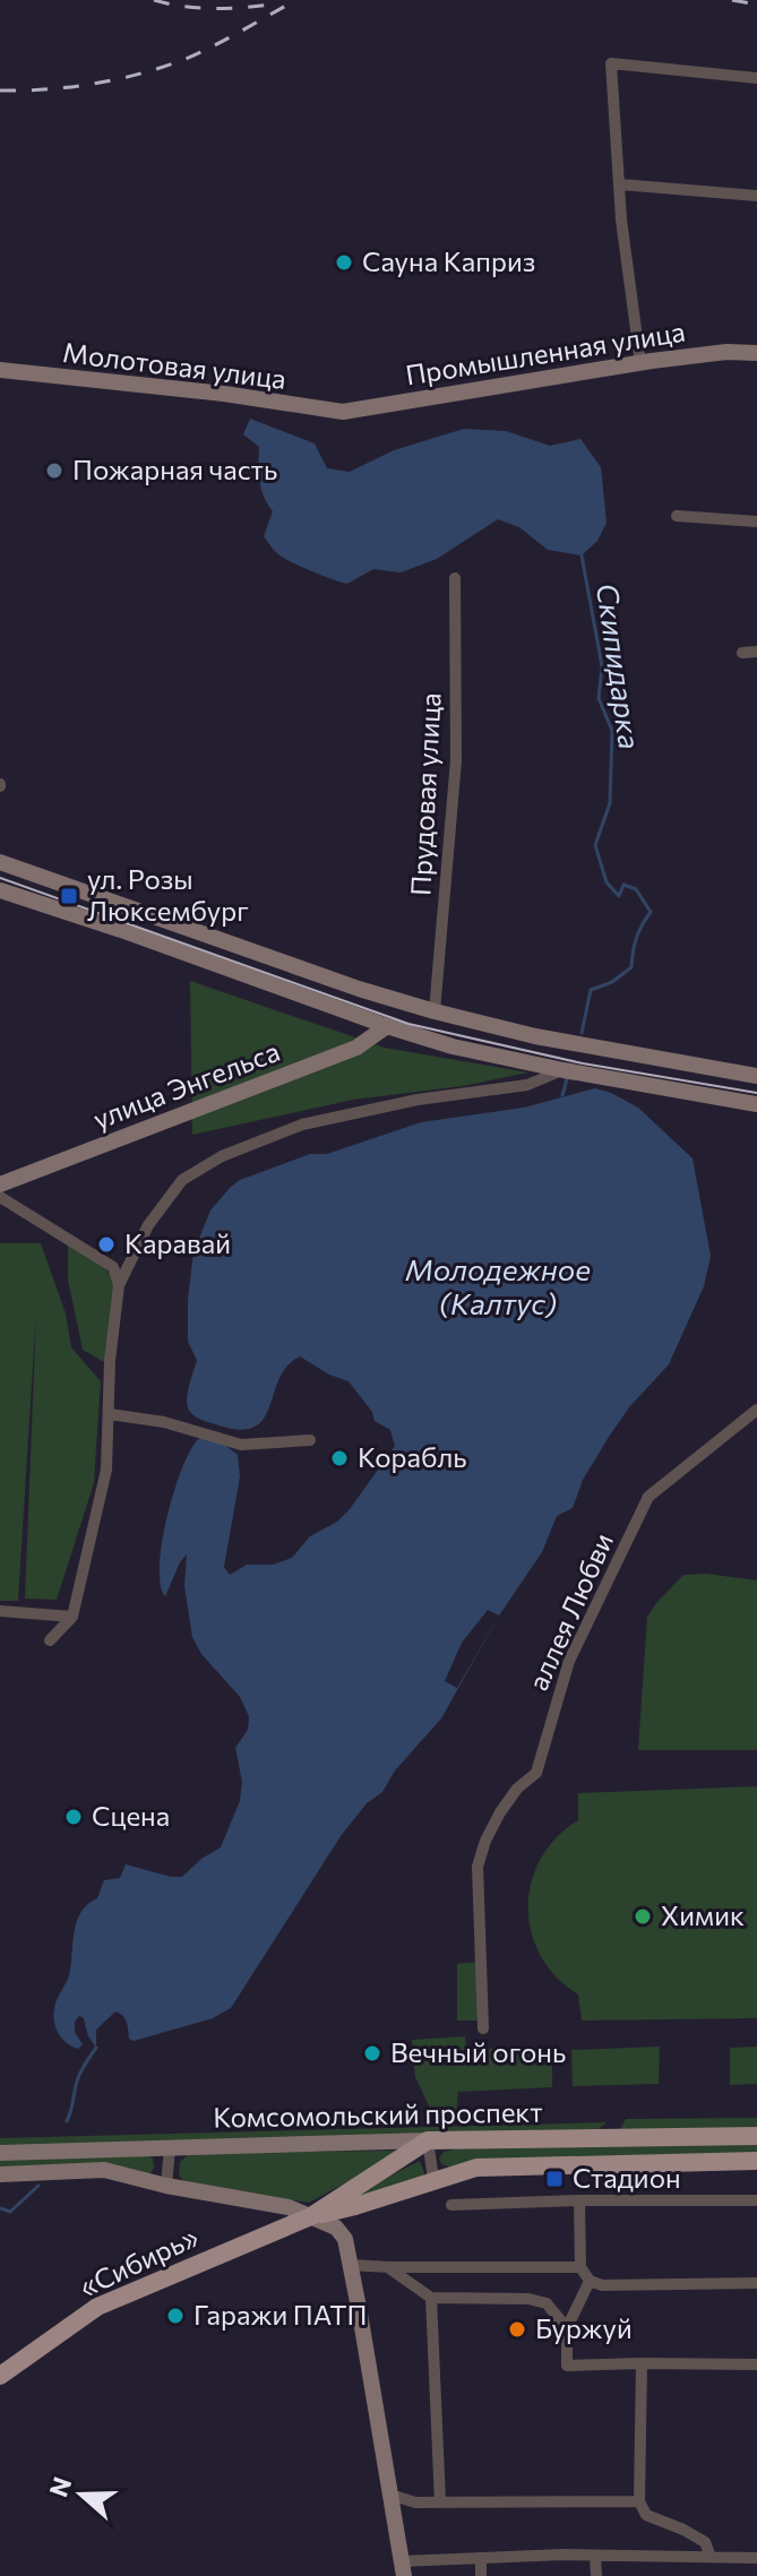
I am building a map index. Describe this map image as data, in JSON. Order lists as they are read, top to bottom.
{
  "streets": {
    "main road": [
      "Промышленная улица",
      "Молотовая улица",
      "улица Энгельса",
      "Комсомольский проспект",
      "«Сибирь»"
    ],
    "street": ["Прудовая улица", "аллея Любви"]
  },
  "crossings": [
    ["Промышленная улица", "Молотовая улица"],
    ["Комсомольский проспект", "«Сибирь»"]
  ],
  "water": ["Скипидарка", "Молодежное (Калтус)"],
  "places": {
    "other": [
      "Сауна Каприз",
      "Пожарная часть",
      "Каравай",
      "Корабль",
      "Сцена",
      "Химик",
      "Вечный огонь",
      "Гаражи ПАТП",
      "Буржуй"
    ],
    "transit": ["ул. Розы Люксембург", "Стадион"]
  },
  "north": "left"
}
